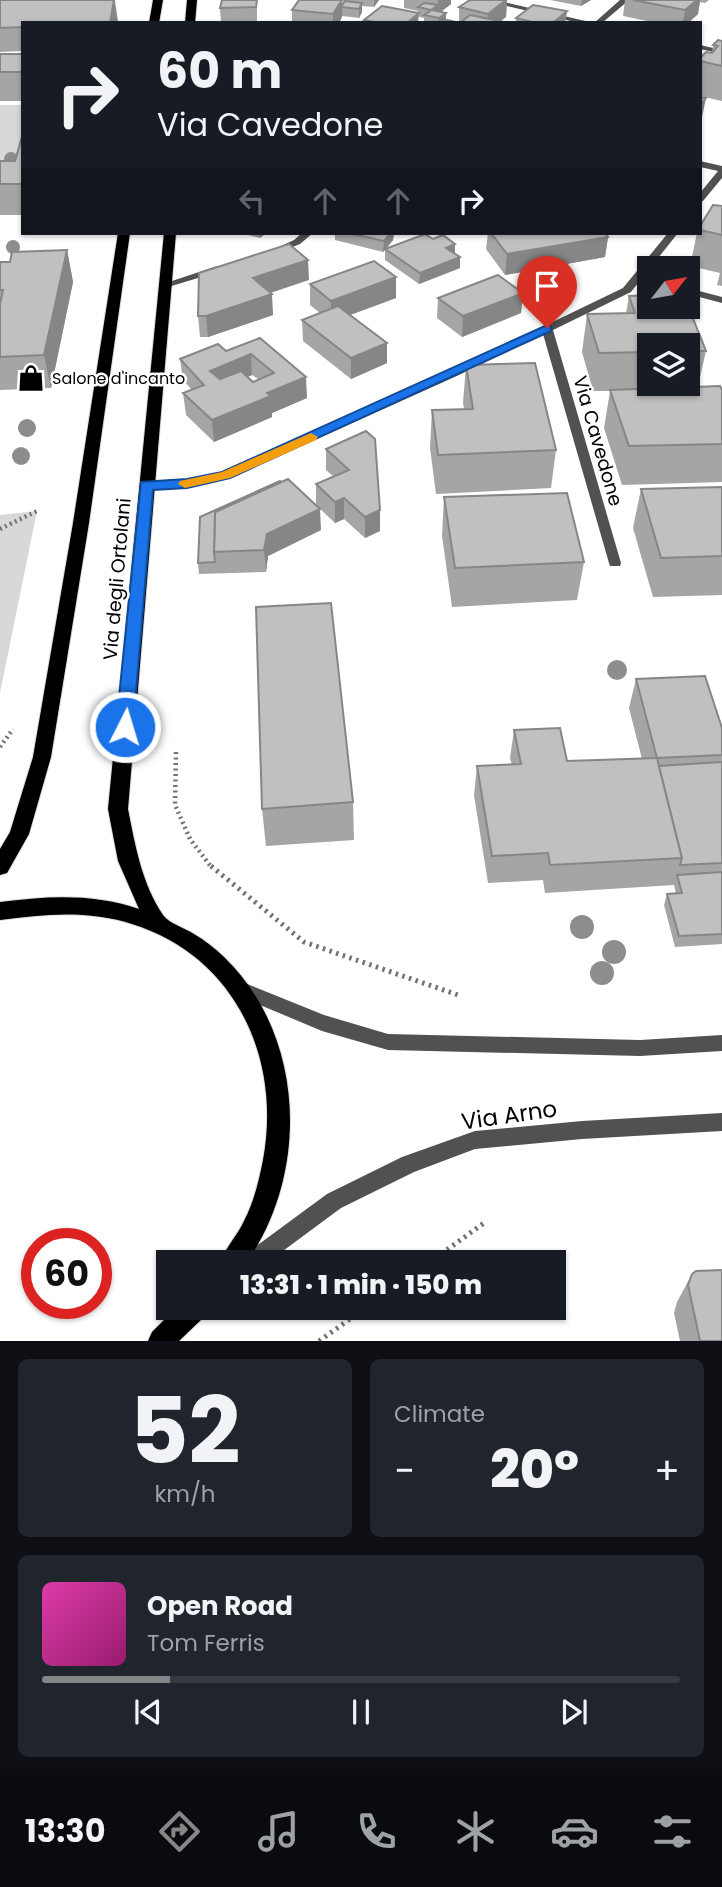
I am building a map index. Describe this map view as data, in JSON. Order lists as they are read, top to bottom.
{
  "streets": {
    "main road": ["Via degli Ortolani"],
    "street": ["Via Cavedone", "Via Arno"]
  },
  "places": {
    "shop": ["Salone d'incanto"]
  },
  "north": "top right",
  "page": {
    "turn": ["60 m", "Via Cavedone"],
    "limit": "60",
    "trip": "13:31 · 1 min · 150 m",
    "tile": [
      ["52", "km/h"],
      "Climate"
    ],
    "heat": ["−", "20°", "+"],
    "song": ["Open Road", "Tom Ferris"],
    "tabs": "13:30"
  }
}
